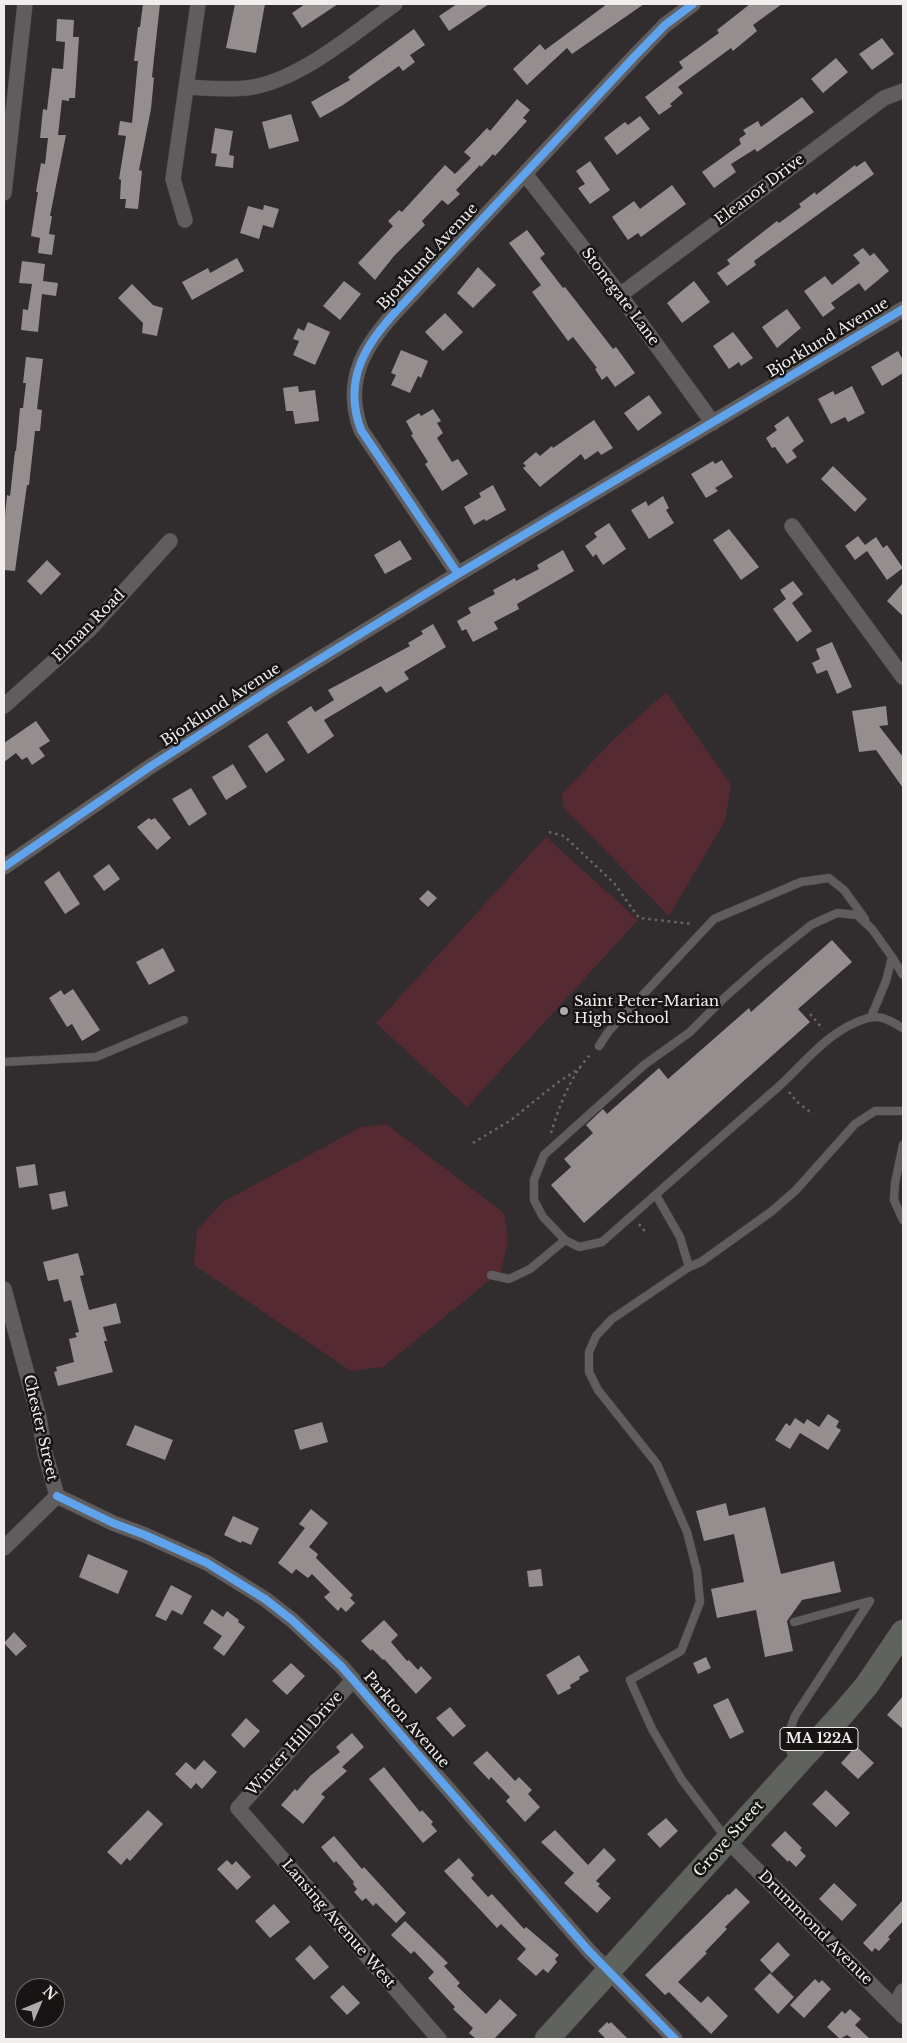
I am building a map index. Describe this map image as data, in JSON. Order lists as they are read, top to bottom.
{
  "streets": {
    "main road": ["MA 122A", "Grove Street"],
    "street": [
      "Eleanor Drive",
      "Bjorklund Avenue",
      "Stonegate Lane",
      "Elman Road",
      "Chester Street",
      "Parkton Avenue",
      "Winter Hill Drive",
      "Lansing Avenue West",
      "Drummond Avenue"
    ]
  },
  "crossings": [
    ["Eleanor Drive", "Stonegate Lane"],
    ["Bjorklund Avenue", "Stonegate Lane"],
    ["Chester Street", "Parkton Avenue"],
    ["Parkton Avenue", "Winter Hill Drive"],
    ["Parkton Avenue", "Grove Street"],
    ["Winter Hill Drive", "Lansing Avenue West"],
    ["Grove Street", "Drummond Avenue"]
  ],
  "places": ["Saint Peter-Marian High School"],
  "north": "top right"
}
